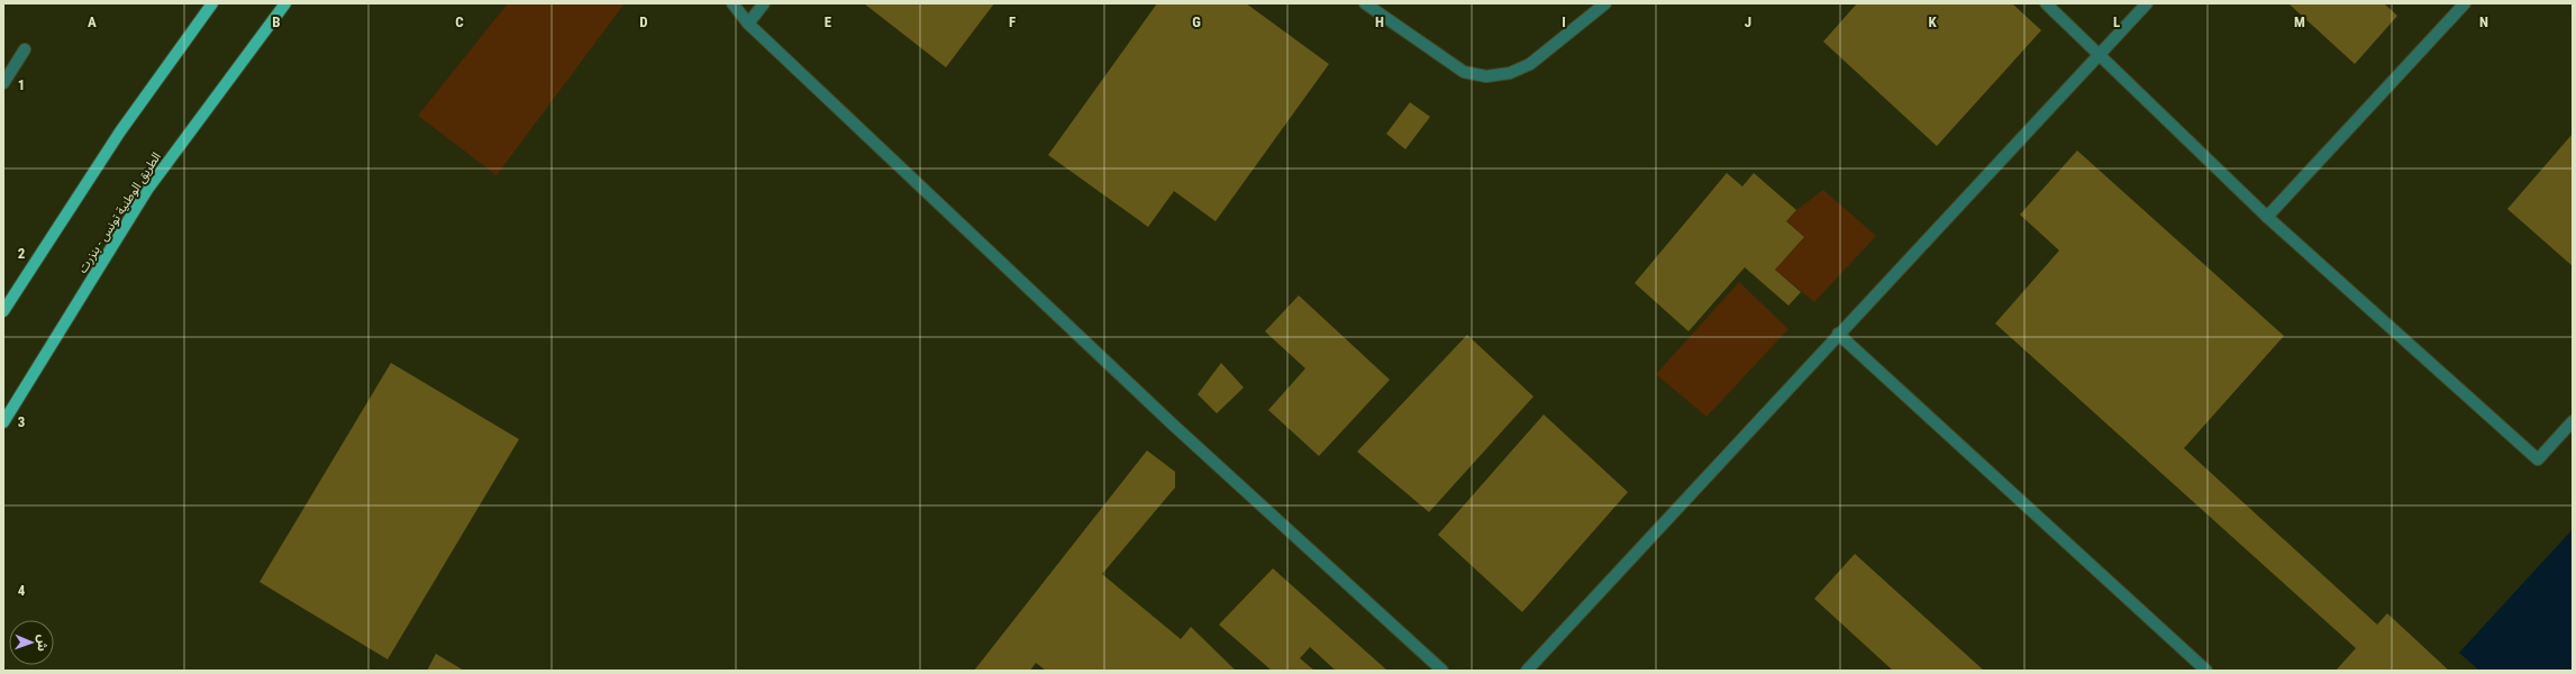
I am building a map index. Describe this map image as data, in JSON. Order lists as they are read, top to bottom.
{
  "streets": {
    "main road": ["الطريق الوطنية تونس - بنزرت"]
  },
  "north": "right",
  "grid": {
    "columns": [
      "A",
      "B",
      "C",
      "D",
      "E",
      "F",
      "G",
      "H",
      "I",
      "J",
      "K",
      "L",
      "M",
      "N"
    ],
    "rows": [
      "1",
      "2",
      "3",
      "4"
    ]
  }
}
